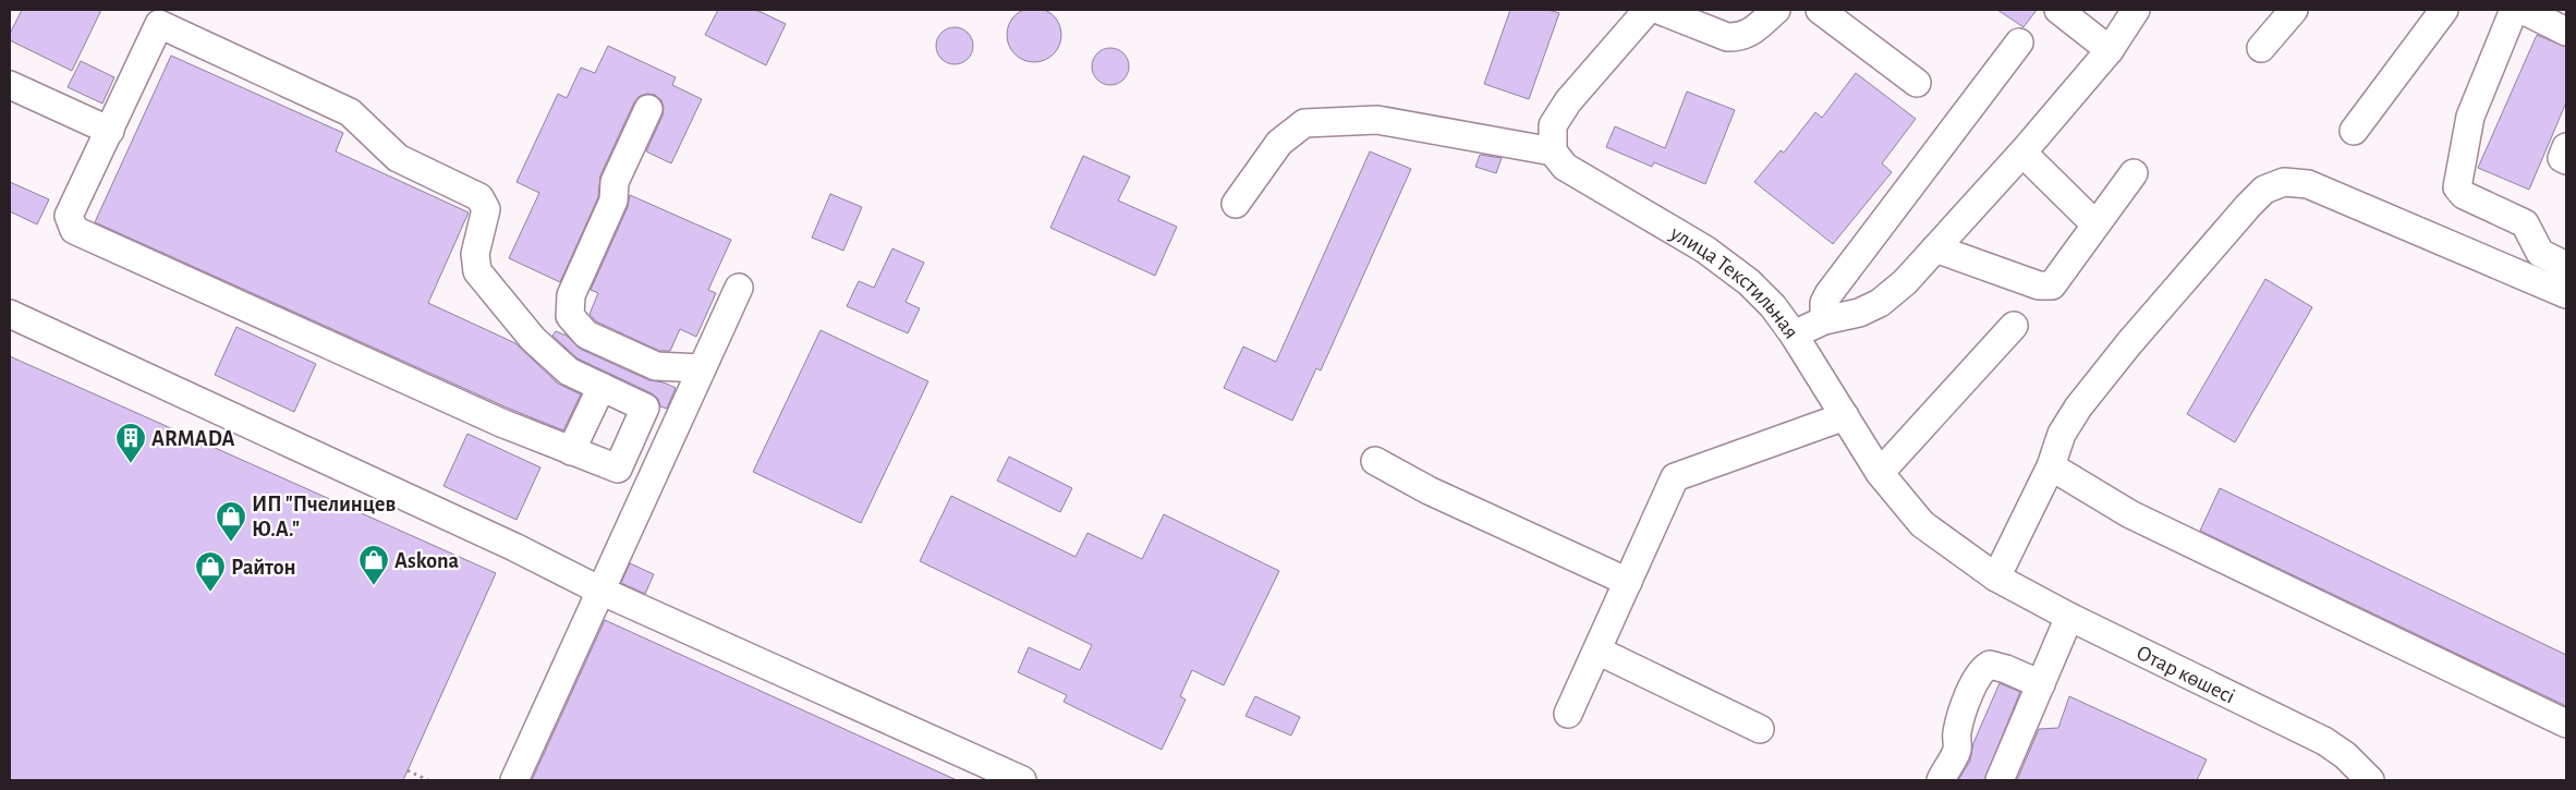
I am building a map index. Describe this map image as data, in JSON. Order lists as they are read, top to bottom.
{
  "streets": {
    "street": ["улица Текстильная", "Отар көшесі"]
  },
  "crossings": [
    ["улица Текстильная", "Отар көшесі"]
  ],
  "places": {
    "building": ["ARMADA"],
    "shop": ["ИП \"Пчелинцев Ю.А.\"", "Askona", "Райтон"]
  }
}
